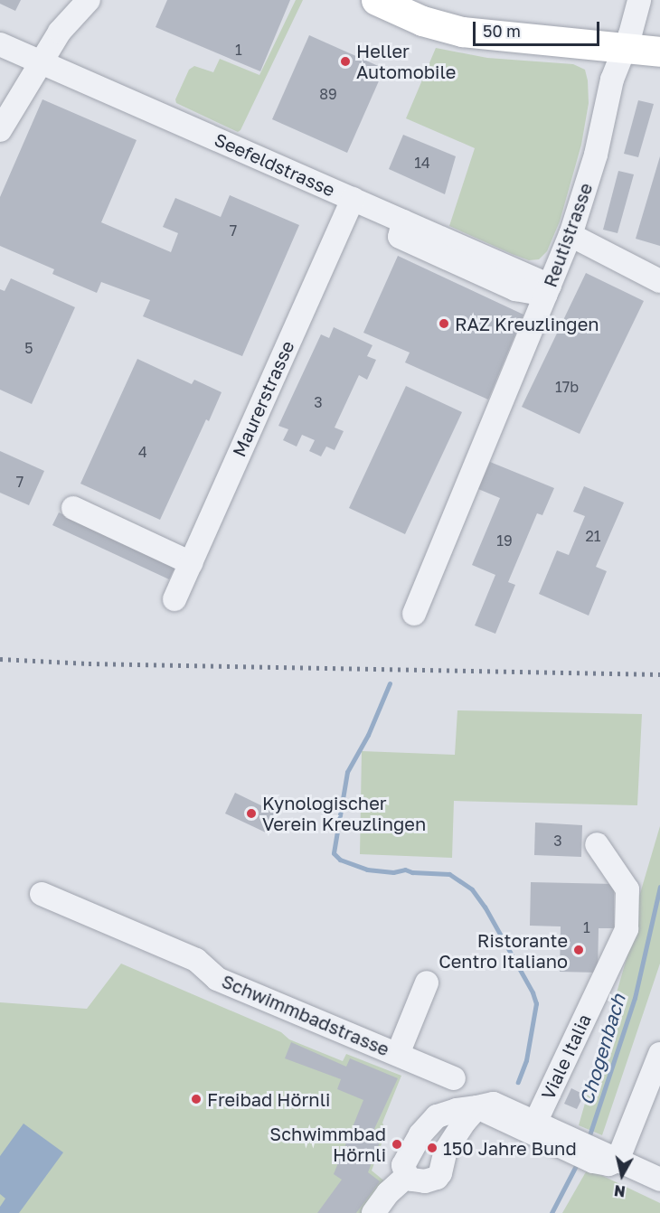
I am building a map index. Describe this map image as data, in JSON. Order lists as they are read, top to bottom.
{
  "streets": {
    "street": [
      "Seefeldstrasse",
      "Reutistrasse",
      "Maurerstrasse",
      "Schwimmbadstrasse",
      "Viale Italia"
    ]
  },
  "crossings": [
    ["Seefeldstrasse", "Reutistrasse"],
    ["Seefeldstrasse", "Maurerstrasse"]
  ],
  "water": ["Chogenbach"],
  "places": [
    "Heller Automobile",
    "RAZ Kreuzlingen",
    "Kynologischer Verein Kreuzlingen",
    "Ristorante Centro Italiano",
    "Freibad Hörnli",
    "Schwimmbad Hörnli",
    "150 Jahre Bund"
  ],
  "house_numbers": [
    "1",
    "89",
    "14",
    "7",
    "5",
    "17b",
    "3",
    "4",
    "7",
    "21",
    "19",
    "3",
    "1"
  ],
  "scale_bar": "50 m",
  "north": "bottom"
}
